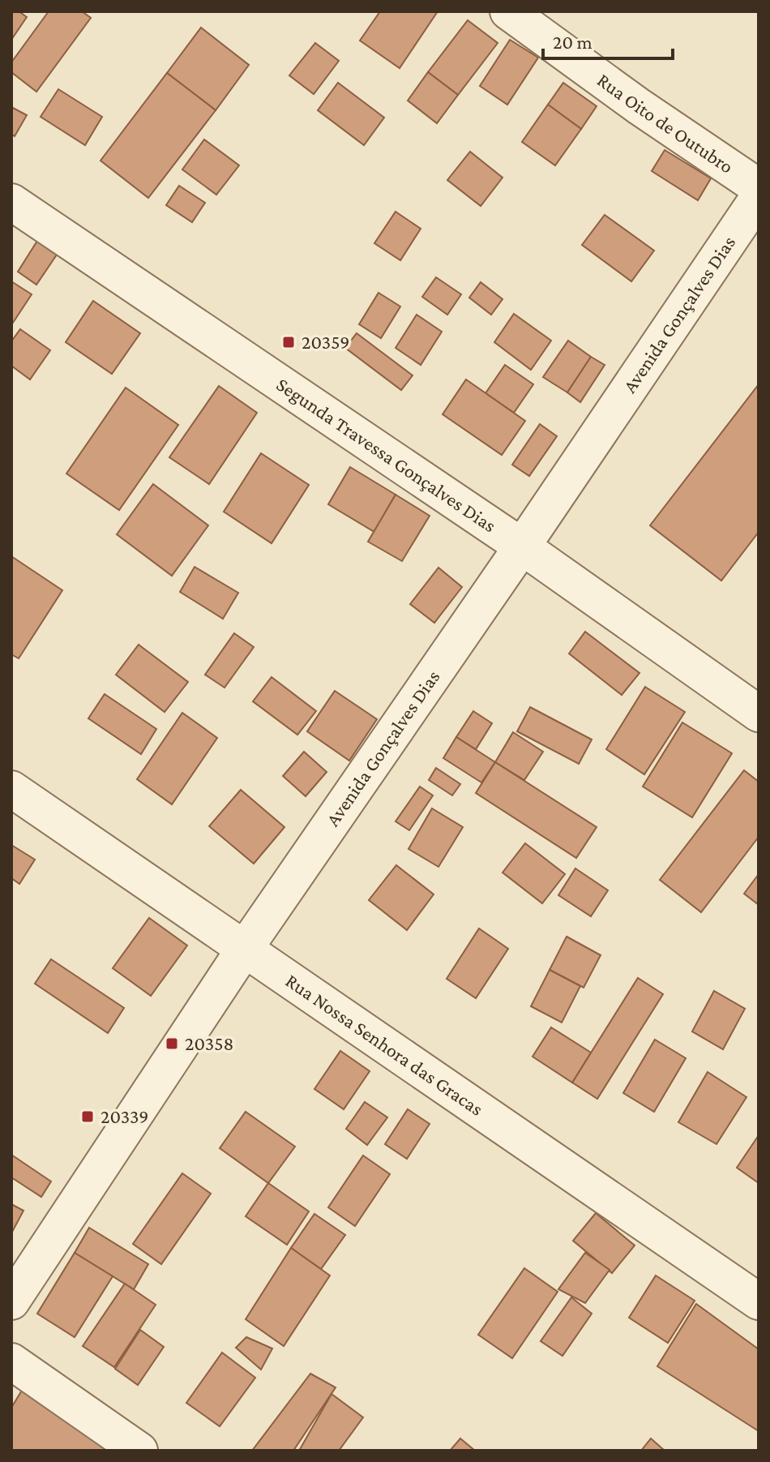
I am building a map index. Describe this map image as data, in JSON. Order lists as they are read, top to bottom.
{
  "streets": {
    "street": [
      "Rua Oito de Outubro",
      "Avenida Gonçalves Dias",
      "Segunda Travessa Gonçalves Dias",
      "Rua Nossa Senhora das Gracas"
    ]
  },
  "crossings": [
    ["Avenida Gonçalves Dias", "Segunda Travessa Gonçalves Dias"],
    ["Avenida Gonçalves Dias", "Rua Nossa Senhora das Gracas"]
  ],
  "places": {
    "transit": ["20359", "20358", "20339"]
  },
  "scale_bar": "20 m"
}
